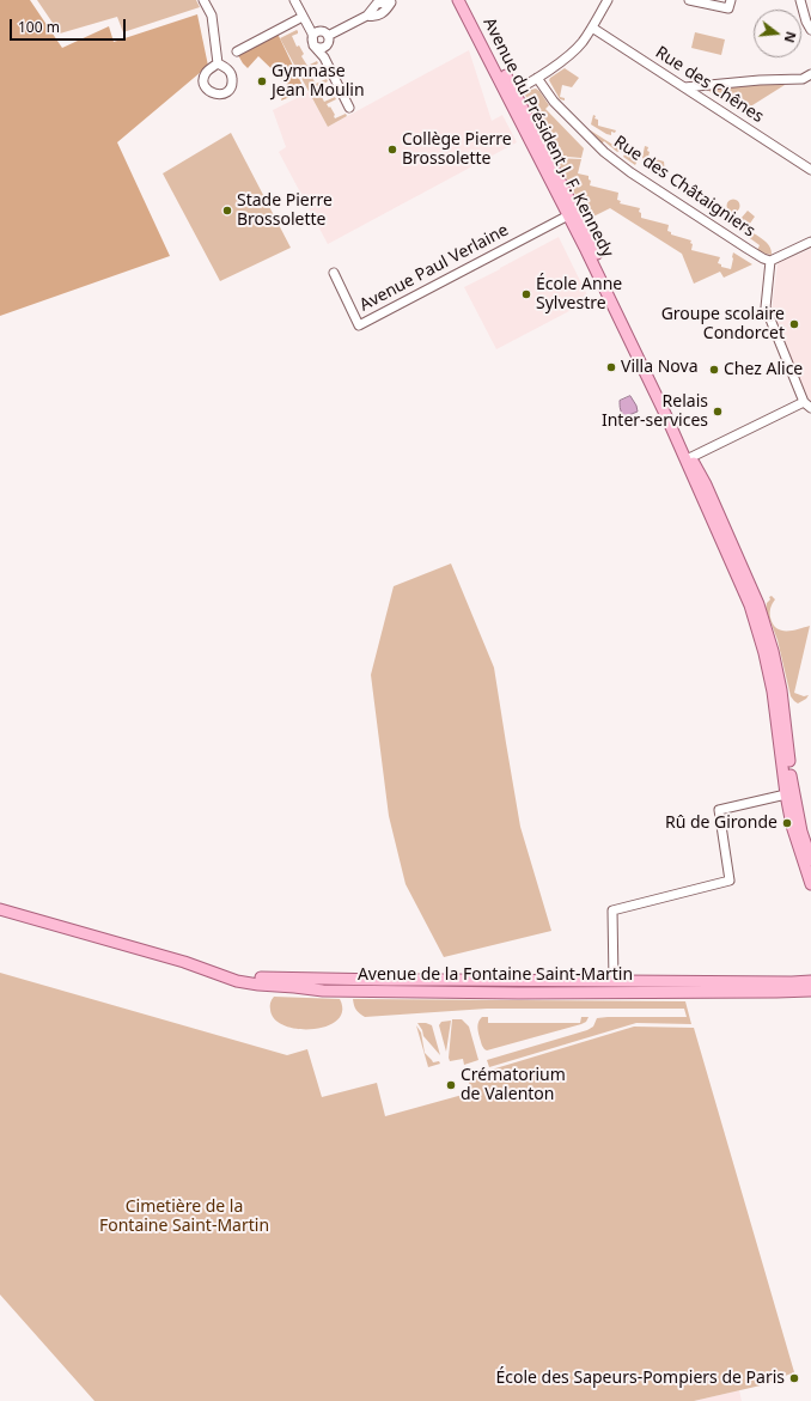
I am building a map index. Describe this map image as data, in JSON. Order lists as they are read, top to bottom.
{
  "streets": {
    "main road": ["Avenue du Président J. F. Kennedy", "Avenue de la Fontaine Saint-Martin"],
    "street": ["Rue des Chênes", "Rue des Châtaigniers", "Avenue Paul Verlaine"]
  },
  "crossings": [
    ["Avenue du Président J. F. Kennedy", "Avenue Paul Verlaine"]
  ],
  "parks": ["Cimetière de la Fontaine Saint-Martin"],
  "places": [
    "Gymnase Jean Moulin",
    "Collège Pierre Brossolette",
    "Stade Pierre Brossolette",
    "École Anne Sylvestre",
    "Groupe scolaire Condorcet",
    "Villa Nova",
    "Chez Alice",
    "Relais Inter-services",
    "Rû de Gironde",
    "Crématorium de Valenton",
    "École des Sapeurs-Pompiers de Paris"
  ],
  "scale_bar": "100 m",
  "north": "right"
}
